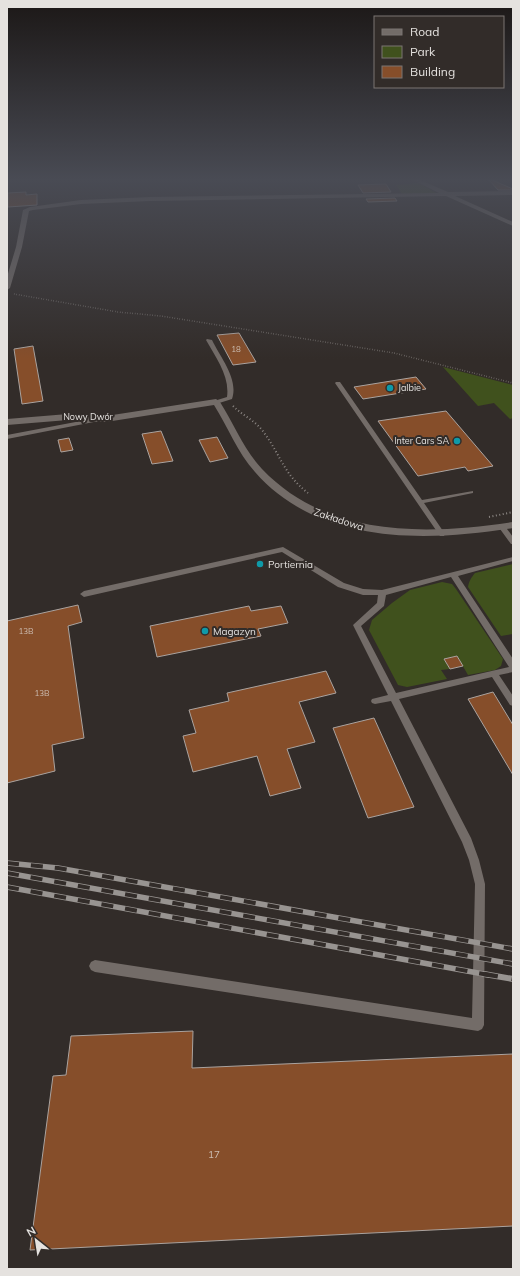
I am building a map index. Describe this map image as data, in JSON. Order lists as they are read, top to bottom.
{
  "streets": {
    "street": ["Nowy Dwór", "Zakładowa"]
  },
  "crossings": [
    ["Nowy Dwór", "Zakładowa"]
  ],
  "places": [
    "Jalbie",
    "Inter Cars SA",
    "Portiernia",
    "Magazyn"
  ],
  "house_numbers": [
    "18",
    "13B",
    "13B",
    "17"
  ],
  "legend": ["Road", "Park", "Building"],
  "north": "top left"
}
